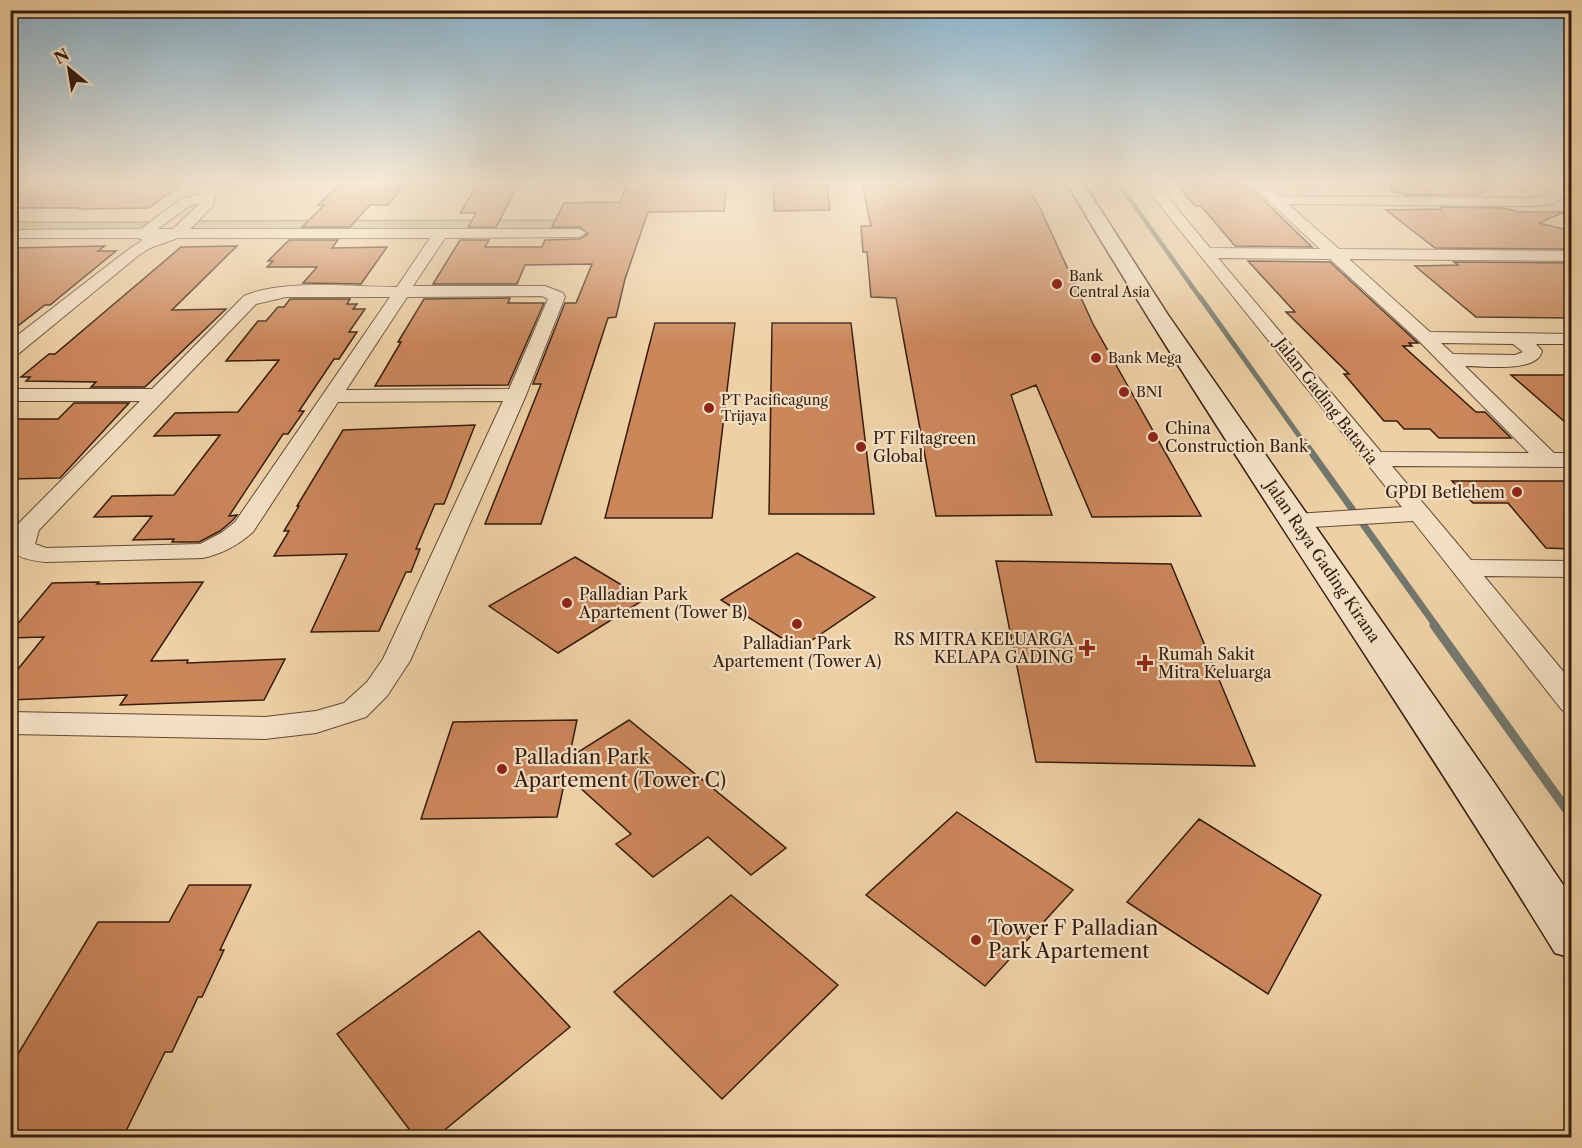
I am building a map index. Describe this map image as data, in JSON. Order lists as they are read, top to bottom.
{
  "streets": {
    "street": ["Jalan Gading Batavia", "Jalan Raya Gading Kirana"]
  },
  "places": {
    "other": [
      "Bank Central Asia",
      "Bank Mega",
      "BNI",
      "PT Pacificagung Trijaya",
      "China Construction Bank",
      "PT Filtagreen Global",
      "GPDI Betlehem",
      "Palladian Park Apartement (Tower B)",
      "Palladian Park Apartement (Tower A)",
      "Palladian Park Apartement (Tower C)",
      "Tower F Palladian Park Apartement"
    ],
    "health": ["RS MITRA KELUARGA KELAPA GADING", "Rumah Sakit Mitra Keluarga"]
  },
  "north": "top left"
}
